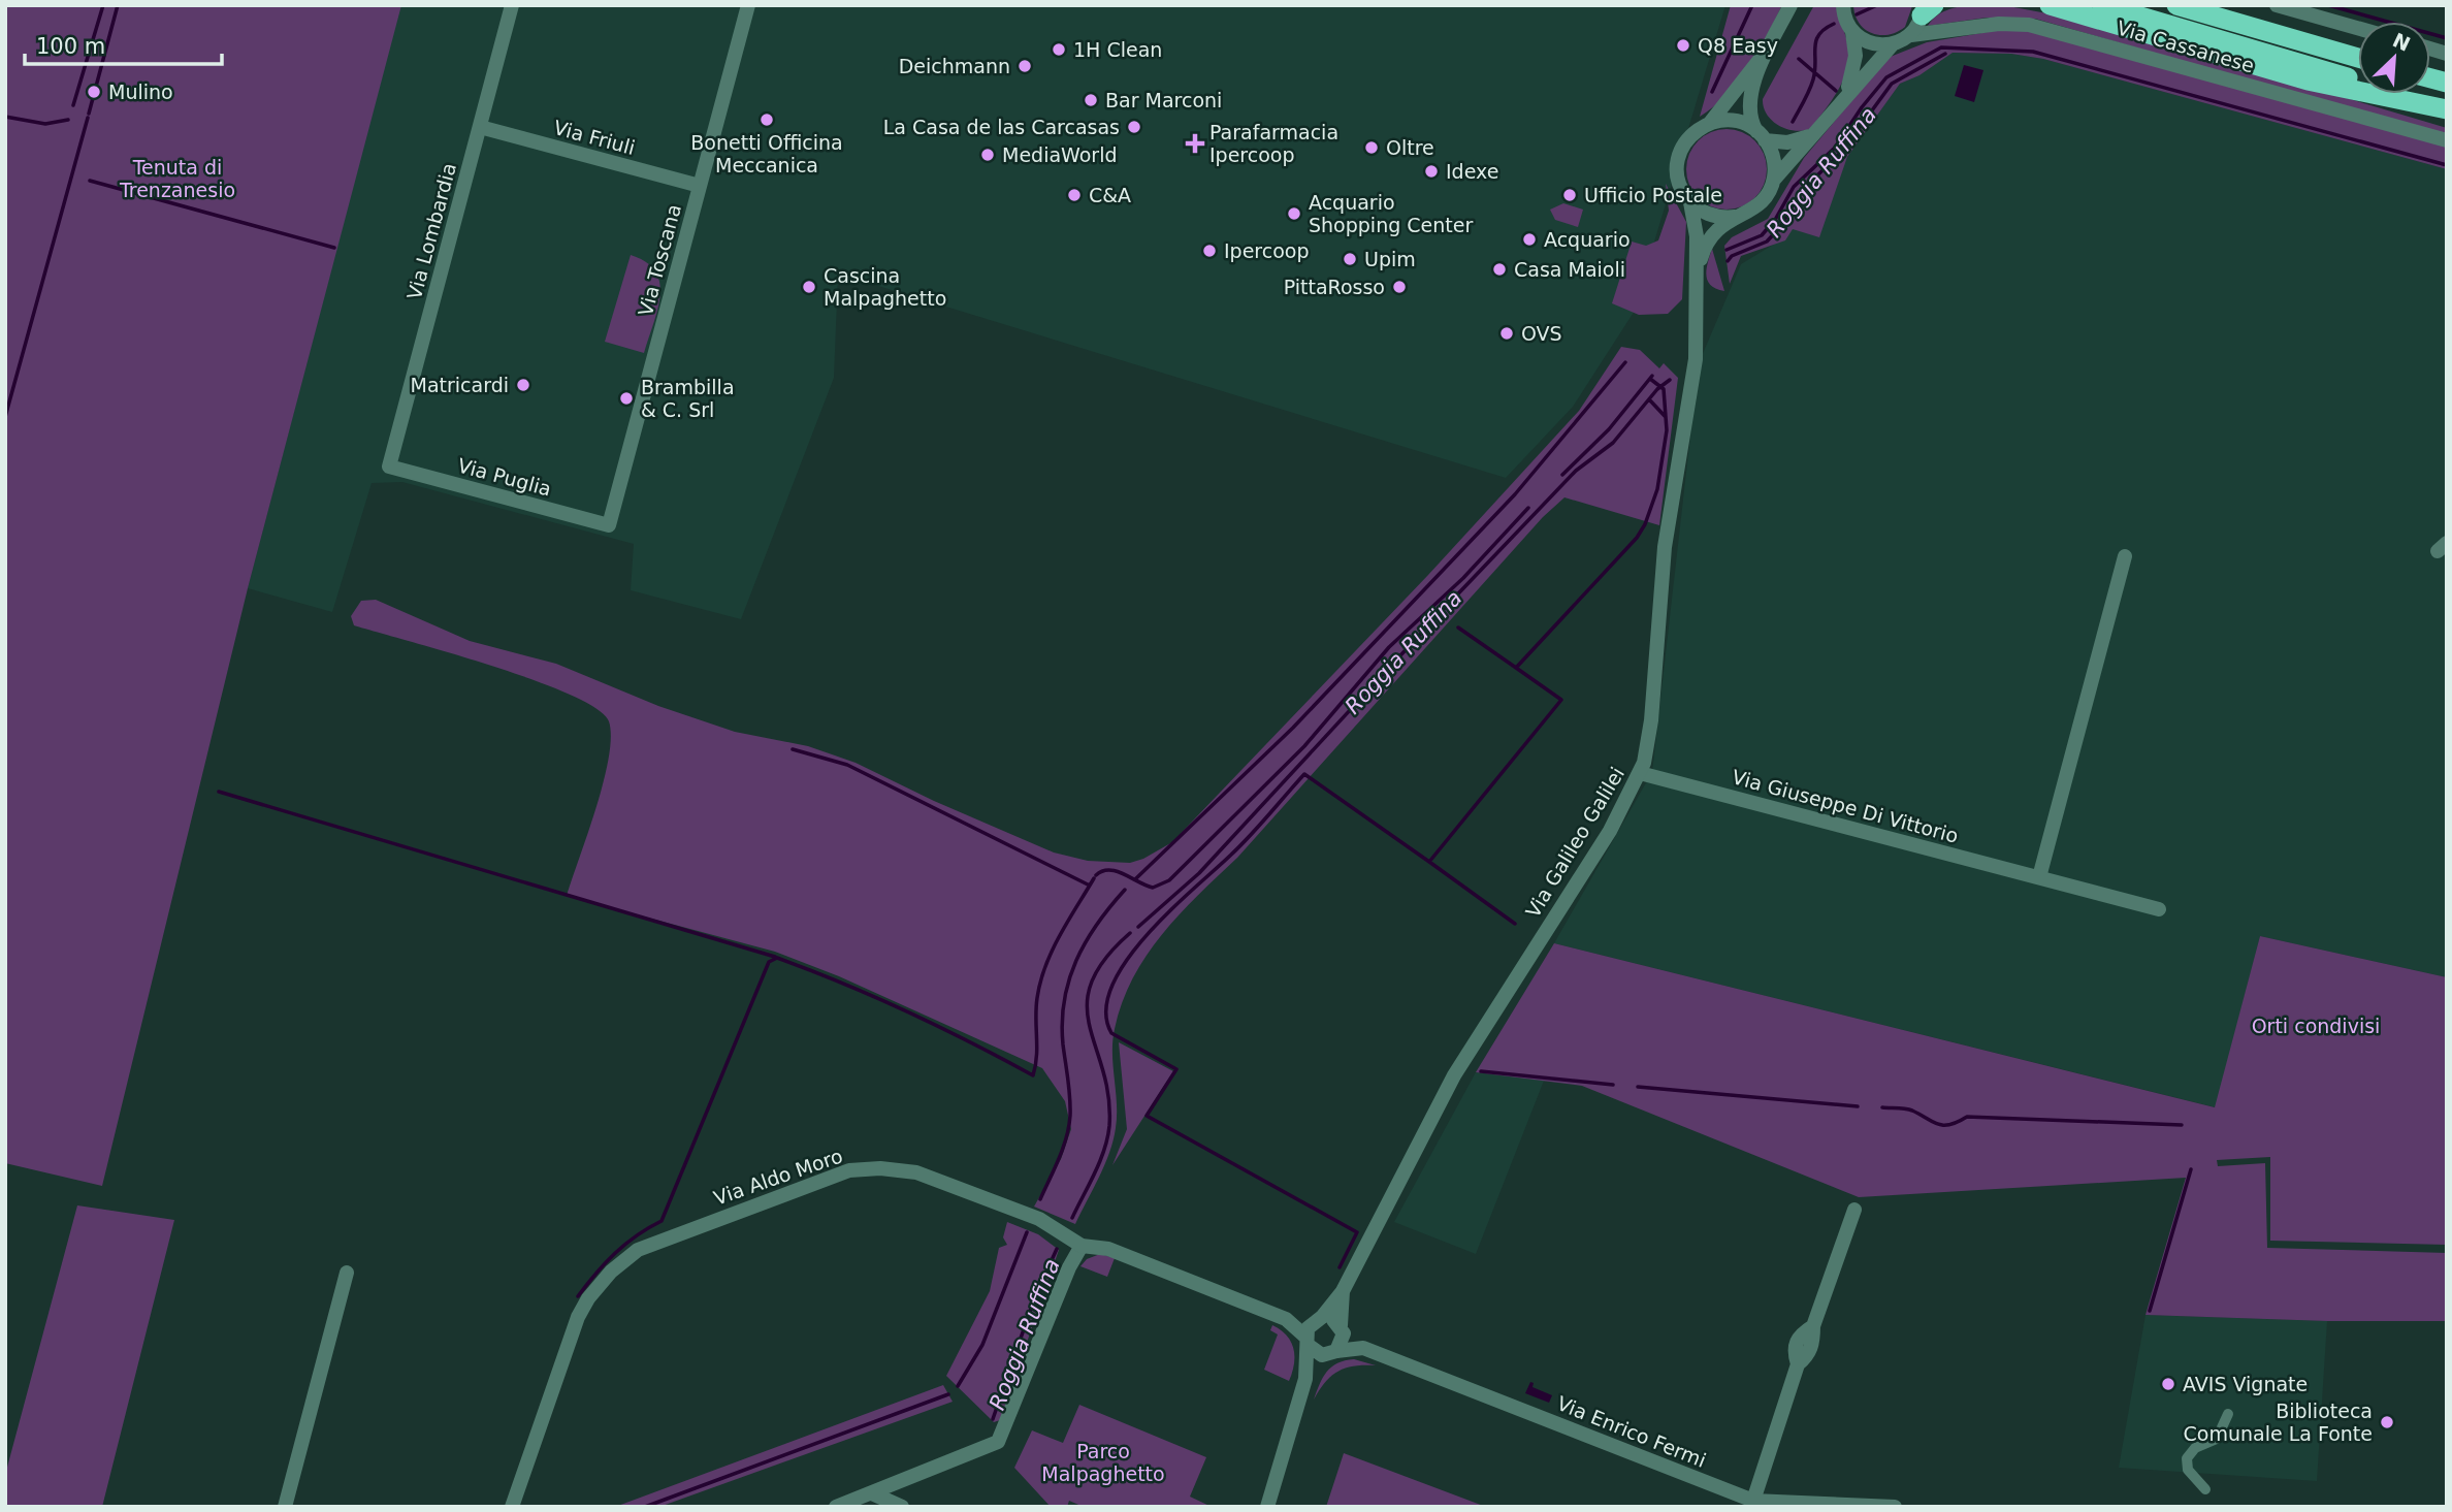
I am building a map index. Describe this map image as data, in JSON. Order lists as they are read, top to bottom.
{
  "streets": {
    "street": [
      "Via Cassanese",
      "Via Friuli",
      "Via Lombardia",
      "Via Toscana",
      "Via Puglia",
      "Via Giuseppe Di Vittorio",
      "Via Galileo Galilei",
      "Via Aldo Moro",
      "Via Enrico Fermi"
    ]
  },
  "crossings": [
    ["Via Friuli", "Via Lombardia"],
    ["Via Friuli", "Via Toscana"],
    ["Via Lombardia", "Via Puglia"],
    ["Via Toscana", "Via Puglia"],
    ["Via Giuseppe Di Vittorio", "Via Galileo Galilei"],
    ["Via Galileo Galilei", "Via Aldo Moro"]
  ],
  "water": ["Roggia Ruffina"],
  "parks": ["Tenuta di Trenzanesio", "Orti condivisi", "Parco Malpaghetto"],
  "places": {
    "other": [
      "Q8 Easy",
      "1H Clean",
      "Deichmann",
      "Mulino",
      "Bar Marconi",
      "Bonetti Officina Meccanica",
      "La Casa de las Carcasas",
      "Oltre",
      "MediaWorld",
      "Idexe",
      "C&A",
      "Ufficio Postale",
      "Acquario Shopping Center",
      "Acquario",
      "Ipercoop",
      "Upim",
      "Casa Maioli",
      "Cascina Malpaghetto",
      "PittaRosso",
      "OVS",
      "Matricardi",
      "Brambilla & C. Srl",
      "AVIS Vignate",
      "Biblioteca Comunale La Fonte"
    ],
    "health": ["Parafarmacia Ipercoop"]
  },
  "scale_bar": "100 m",
  "north": "top right"
}
